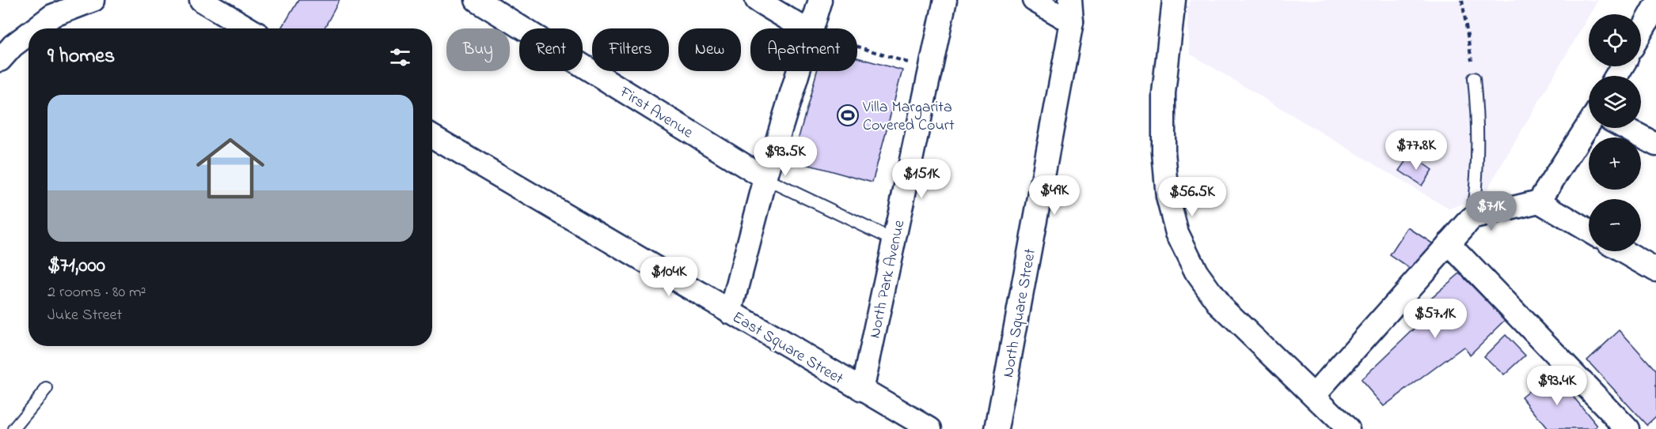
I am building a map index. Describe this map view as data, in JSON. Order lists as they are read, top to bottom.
{
  "streets": {
    "street": [
      "First Avenue",
      "North Park Avenue",
      "North Square Street",
      "East Square Street"
    ]
  },
  "crossings": [
    ["North Park Avenue", "East Square Street"]
  ],
  "places": {
    "sports": ["Villa Margarita Covered Court"]
  },
  "page": {
    "map_buttons": ["+", "−"],
    "chip": [
      "Buy",
      "Rent",
      "Filters",
      "New",
      "Apartment"
    ],
    "heading": "9 homes",
    "list": [
      {
        "name": "$71,000",
        "note": "2 rooms · 80 m² · Juke Street"
      }
    ],
    "price": [
      "$77.8K",
      "$93.5K",
      "$151K",
      "$49K",
      "$56.5K",
      "$71K",
      "$104K",
      "$57.1K",
      "$93.4K"
    ]
  }
}
